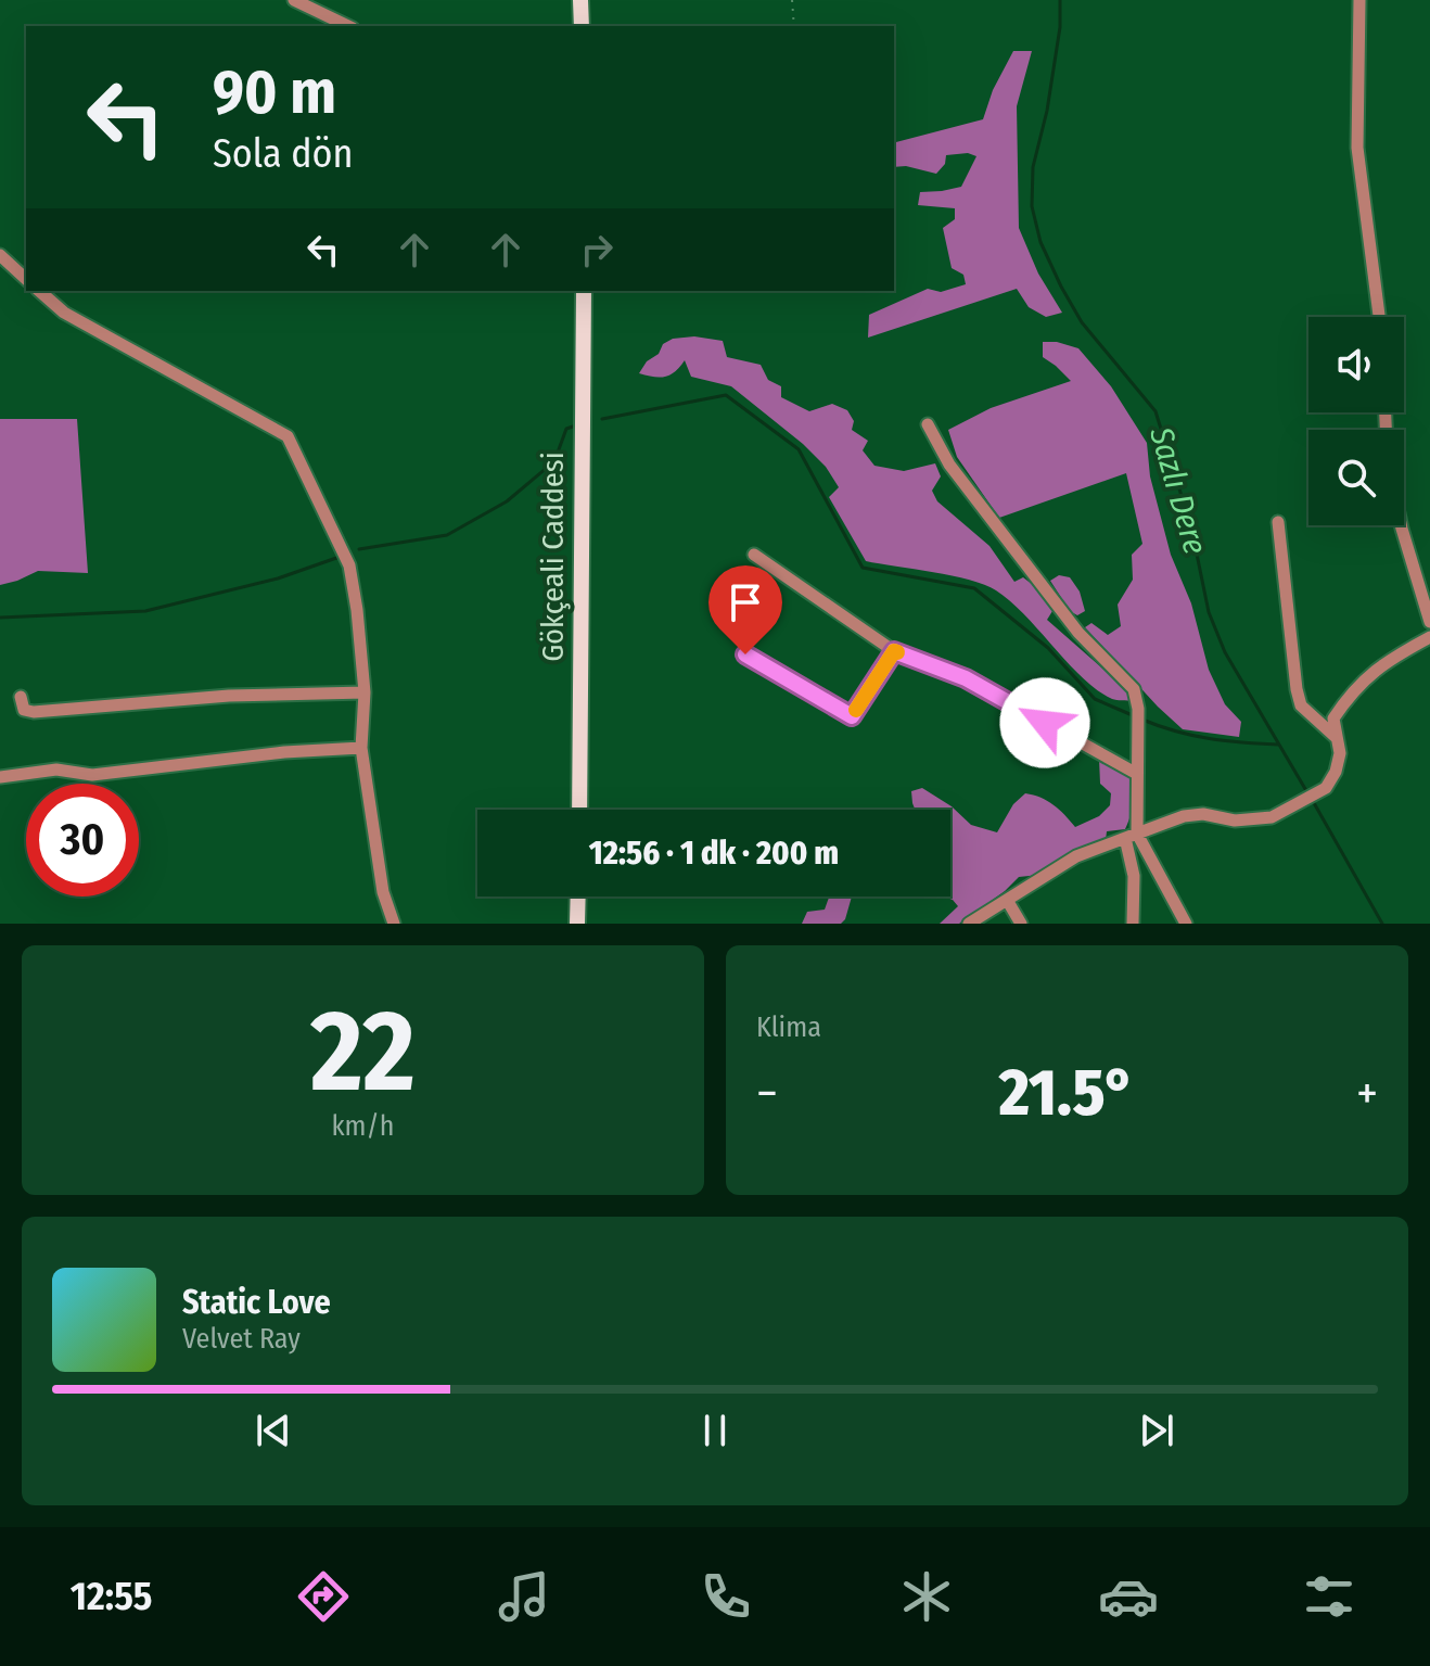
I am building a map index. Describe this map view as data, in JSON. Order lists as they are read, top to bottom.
{
  "streets": {
    "main road": ["Gökçeali Caddesi"]
  },
  "water": ["Sazlı Dere"],
  "page": {
    "turn": ["90 m", "Sola dön"],
    "limit": "30",
    "trip": "12:56 · 1 dk · 200 m",
    "tile": [
      ["22", "km/h"],
      "Klima"
    ],
    "heat": ["−", "21.5°", "+"],
    "song": ["Static Love", "Velvet Ray"],
    "tabs": "12:55"
  }
}
